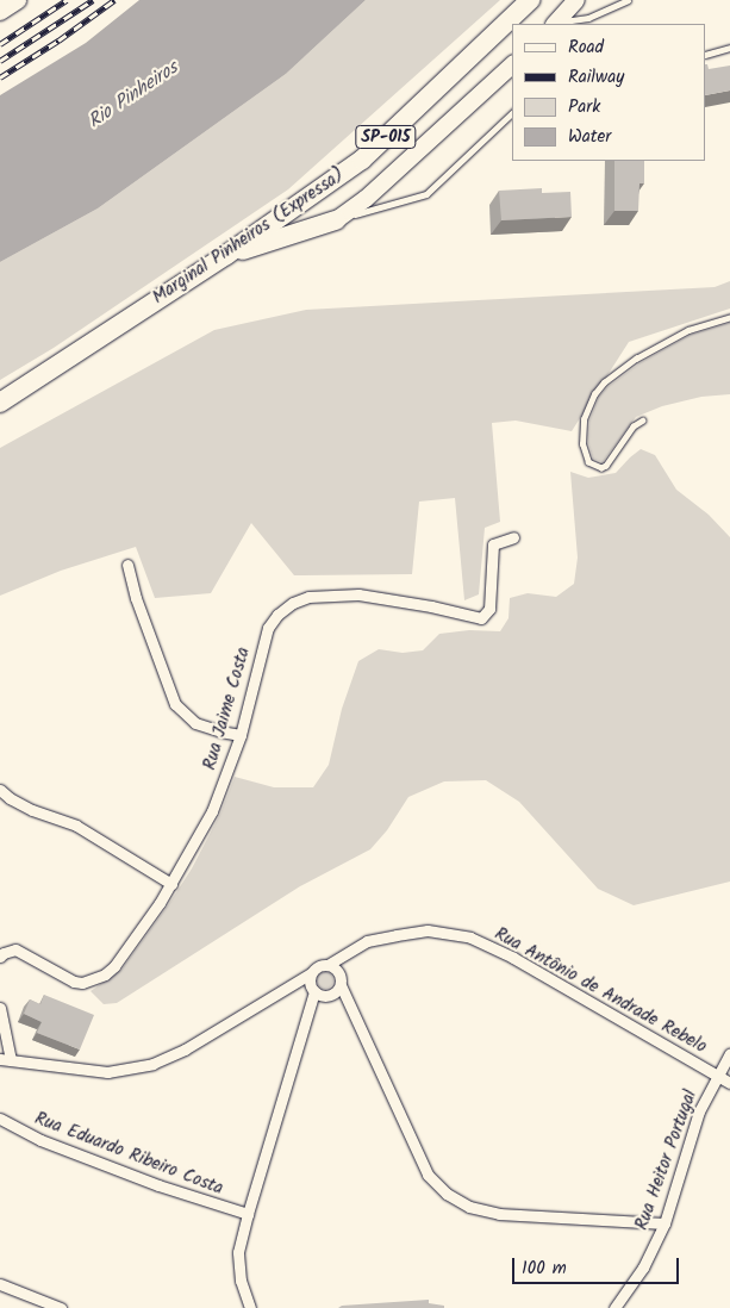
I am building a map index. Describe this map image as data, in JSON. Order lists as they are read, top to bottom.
{
  "streets": {
    "highway": ["SP-015", "Marginal Pinheiros (Expressa)"],
    "street": [
      "Rua Jaime Costa",
      "Rua Antônio de Andrade Rebelo",
      "Rua Eduardo Ribeiro Costa",
      "Rua Heitor Portugal"
    ]
  },
  "crossings": [
    ["Rua Antônio de Andrade Rebelo", "Rua Heitor Portugal"]
  ],
  "water": ["Rio Pinheiros"],
  "legend": [
    "Road",
    "Railway",
    "Park",
    "Water"
  ],
  "scale_bar": "100 m"
}
